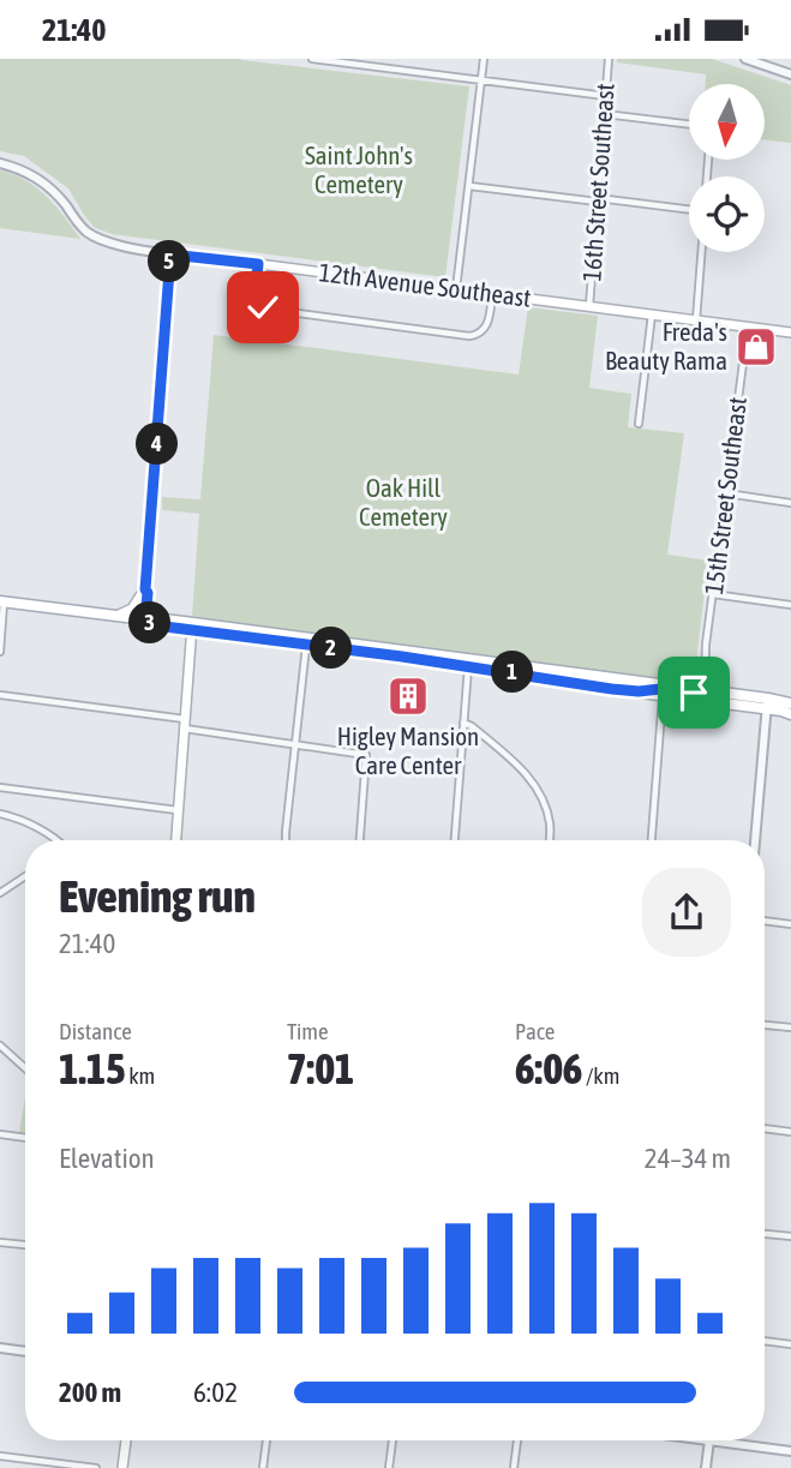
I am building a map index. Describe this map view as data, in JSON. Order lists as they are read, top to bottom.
{
  "streets": {
    "main road": ["12th Avenue Southeast"],
    "street": ["16th Street Southeast", "15th Street Southeast"]
  },
  "crossings": [
    ["16th Street Southeast", "12th Avenue Southeast"],
    ["12th Avenue Southeast", "15th Street Southeast"]
  ],
  "parks": ["Saint John's Cemetery", "Oak Hill Cemetery"],
  "places": {
    "shop": ["Freda's Beauty Rama"],
    "building": ["Higley Mansion Care Center"]
  },
  "north": "bottom",
  "page": {
    "status": "21:40",
    "pins": [
      "5",
      "4",
      "3",
      "2",
      "1"
    ],
    "heading": ["Evening run", "21:40"],
    "stats": [
      ["Distance", "1.15 km"],
      ["Time", "7:01"],
      ["Pace", "6:06 /km"]
    ],
    "chart": ["Elevation", "24–34 m"],
    "list": [
      {
        "name": "200 m",
        "note": "6:02"
      }
    ]
  }
}
